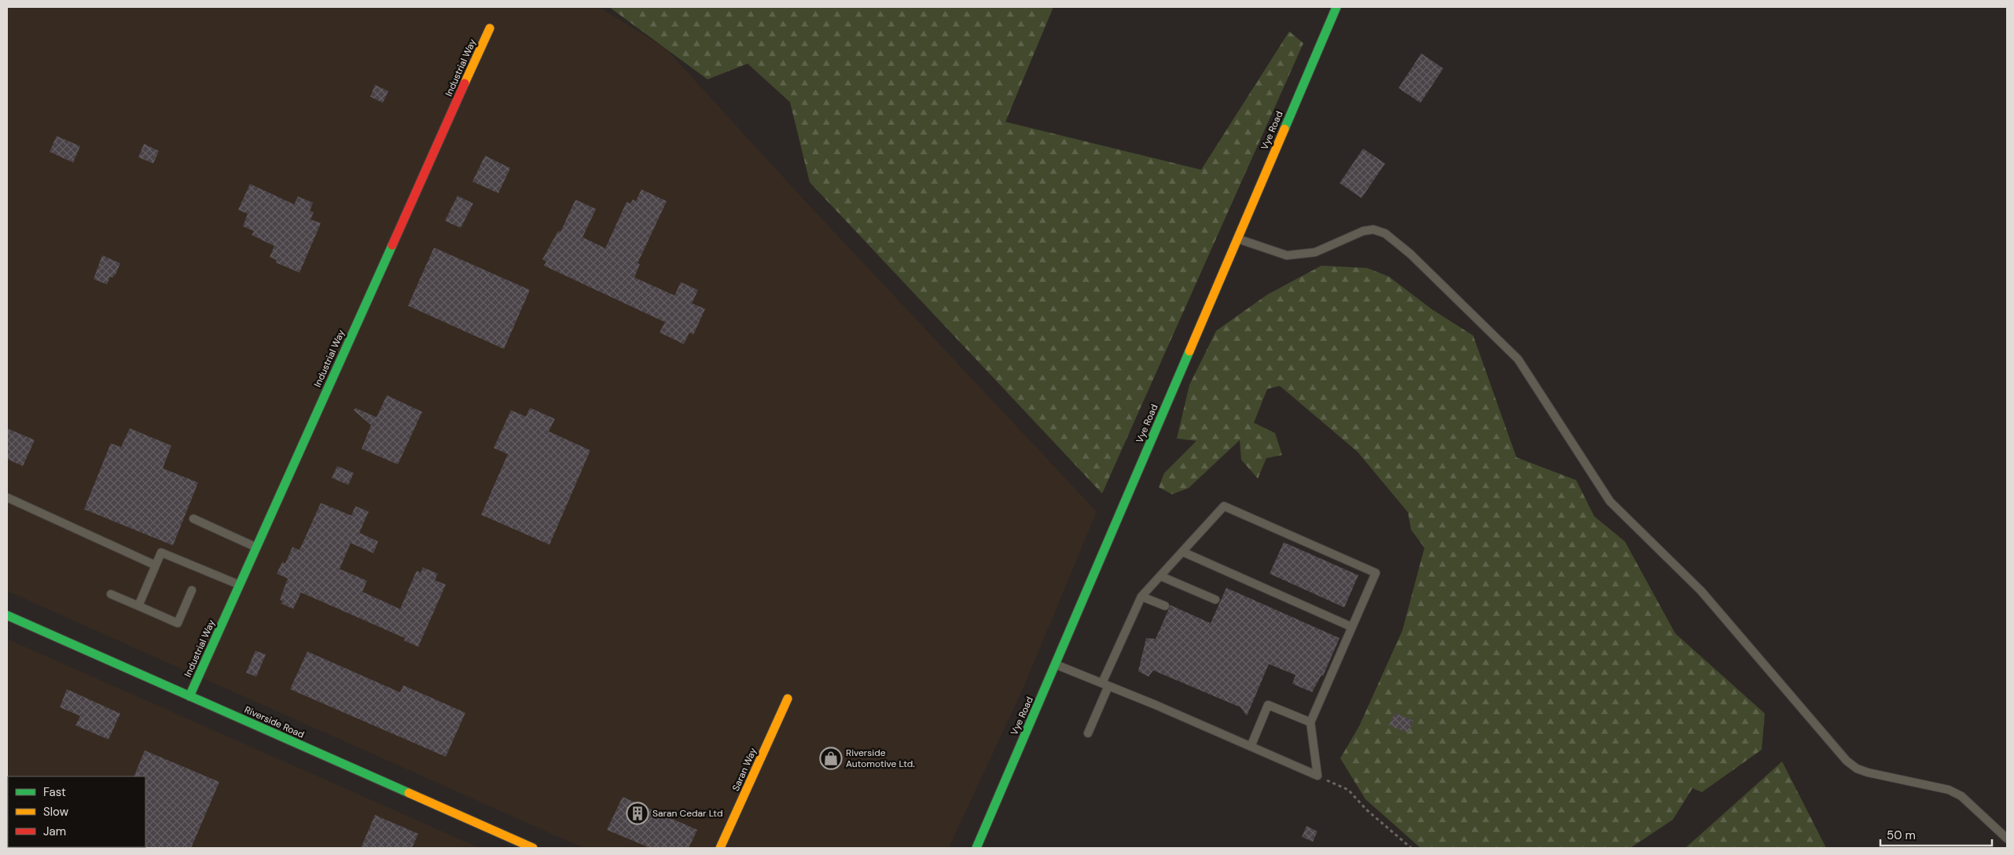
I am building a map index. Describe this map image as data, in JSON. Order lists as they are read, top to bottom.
{
  "streets": {
    "street": [
      "Industrial Way",
      "Vye Road",
      "Riverside Road",
      "Saran Way"
    ]
  },
  "crossings": [
    ["Industrial Way", "Riverside Road"]
  ],
  "places": {
    "shop": ["Riverside Automotive Ltd."],
    "building": ["Saran Cedar Ltd"]
  },
  "legend": ["Fast", "Slow", "Jam"],
  "scale_bar": "50 m"
}
